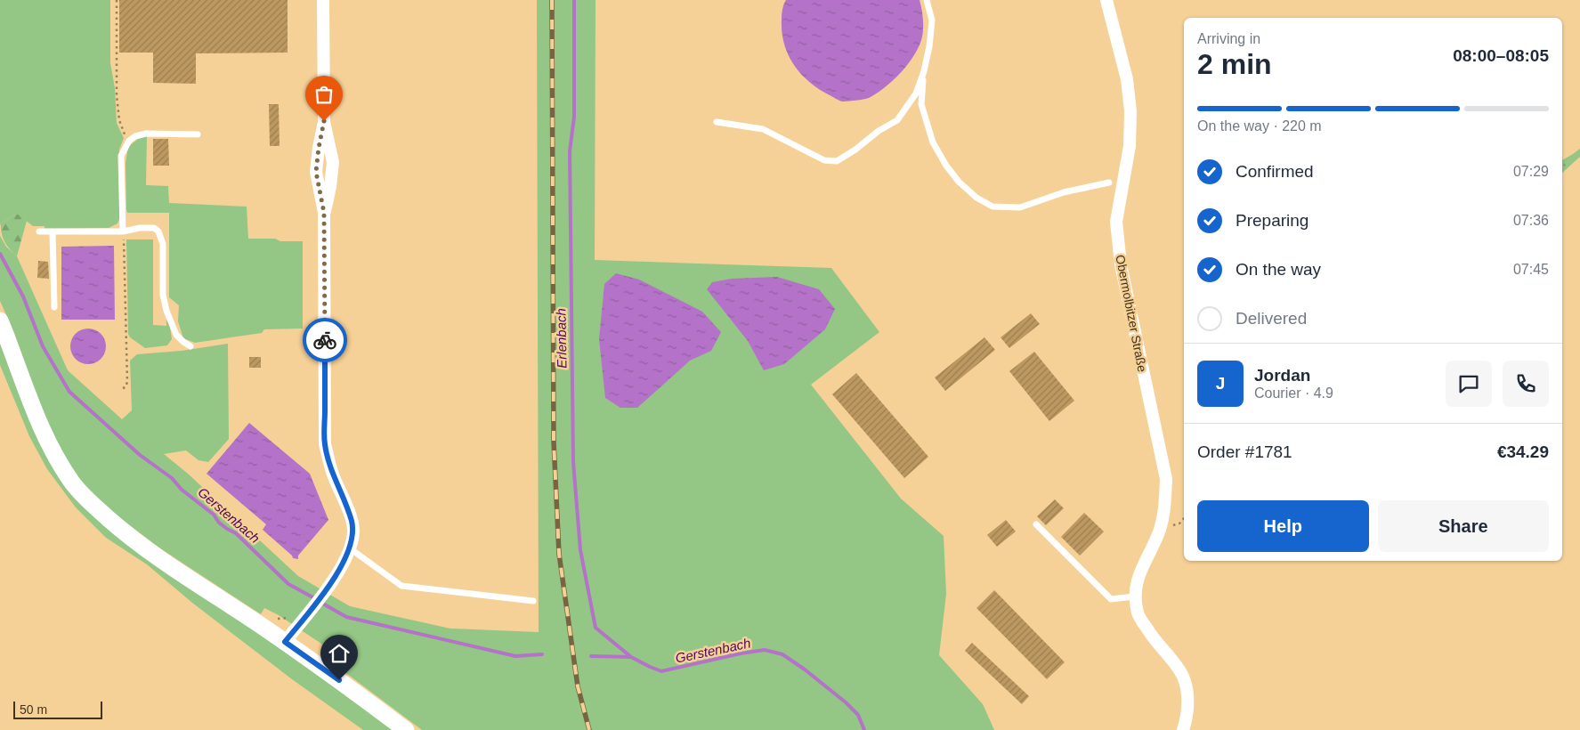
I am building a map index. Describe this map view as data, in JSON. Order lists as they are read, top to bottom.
{
  "streets": {
    "street": ["Obermolbitzer Straße"]
  },
  "water": ["Erlenbach", "Gerstenbach"],
  "scale_bar": "50 m",
  "page": {
    "heading": ["2 min", "Arriving in", "08:00–08:05"],
    "panel": [
      "Jordan",
      "Courier · 4.9",
      "Order #1781",
      "€34.29"
    ],
    "bar": "On the way · 220 m",
    "list": [
      ["Confirmed", "07:29"],
      ["Preparing", "07:36"],
      ["On the way", "07:45"],
      "Delivered"
    ],
    "round": "J",
    "buttons": ["Help", "Share"],
    "scale": "50 m"
  }
}
